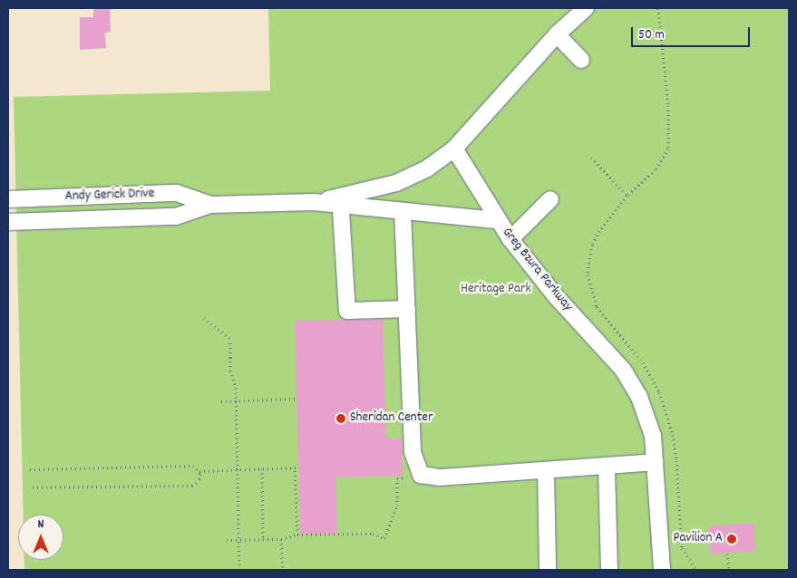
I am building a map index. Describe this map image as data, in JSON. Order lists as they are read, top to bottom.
{
  "streets": {
    "street": ["Andy Gerick Drive", "Greg Bzura Parkway"]
  },
  "crossings": [
    ["Andy Gerick Drive", "Greg Bzura Parkway"]
  ],
  "parks": ["Heritage Park"],
  "places": ["Sheridan Center", "Pavilion A"],
  "scale_bar": "50 m",
  "north": "top"
}
